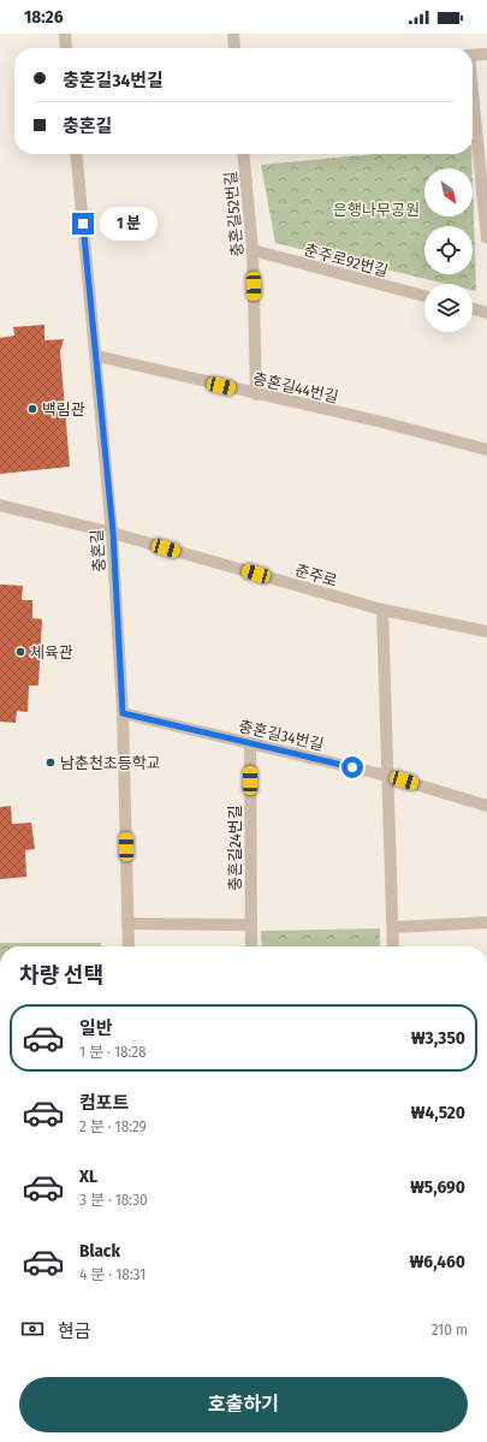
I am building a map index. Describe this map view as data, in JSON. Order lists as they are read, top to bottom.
{
  "streets": {
    "street": [
      "충혼길52번길",
      "춘주로92번길",
      "충혼길44번길",
      "충혼길",
      "춘주로",
      "충혼길34번길",
      "충혼길24번길"
    ]
  },
  "crossings": [
    ["충혼길52번길", "춘주로92번길"],
    ["충혼길52번길", "충혼길44번길"],
    ["충혼길44번길", "충혼길"],
    ["충혼길", "춘주로"],
    ["충혼길", "충혼길34번길"],
    ["충혼길34번길", "충혼길24번길"]
  ],
  "parks": ["은행나무공원"],
  "places": ["백림관", "체육관", "남춘천초등학교"],
  "north": "bottom right",
  "page": {
    "status": "18:26",
    "banner": ["충혼길34번길", "충혼길"],
    "bubble": "1 분",
    "heading": "차량 선택",
    "list": [
      {
        "name": "일반",
        "note": "1 분 · 18:28",
        "value": "₩3,350"
      },
      {
        "name": "컴포트",
        "note": "2 분 · 18:29",
        "value": "₩4,520"
      },
      {
        "name": "XL",
        "note": "3 분 · 18:30",
        "value": "₩5,690"
      },
      {
        "name": "Black",
        "note": "4 분 · 18:31",
        "value": "₩6,460"
      }
    ],
    "pay": ["현금", "210 m"],
    "buttons": "호출하기"
  }
}
